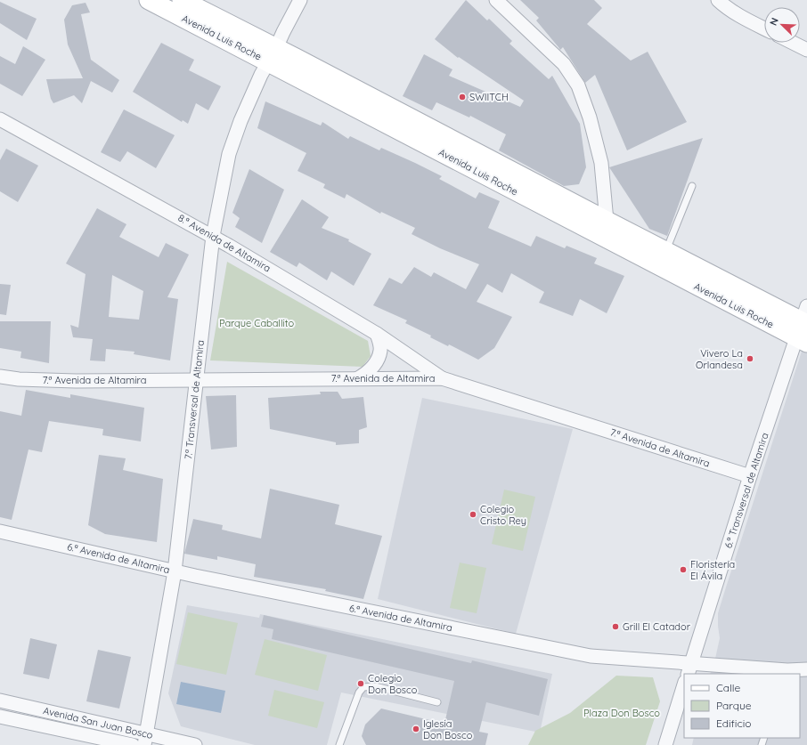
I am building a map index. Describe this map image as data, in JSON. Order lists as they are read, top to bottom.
{
  "streets": {
    "main road": ["Avenida Luis Roche"],
    "street": [
      "8.ª Avenida de Altamira",
      "7.ª Avenida de Altamira",
      "7.ª Transversal de Altamira",
      "6.ª Transversal de Altamira",
      "6.ª Avenida de Altamira",
      "Avenida San Juan Bosco"
    ]
  },
  "crossings": [
    ["Avenida Luis Roche", "7.ª Transversal de Altamira"],
    ["Avenida Luis Roche", "6.ª Transversal de Altamira"],
    ["8.ª Avenida de Altamira", "7.ª Avenida de Altamira"],
    ["8.ª Avenida de Altamira", "7.ª Transversal de Altamira"],
    ["7.ª Avenida de Altamira", "7.ª Transversal de Altamira"],
    ["7.ª Avenida de Altamira", "6.ª Transversal de Altamira"],
    ["7.ª Transversal de Altamira", "6.ª Avenida de Altamira"],
    ["7.ª Transversal de Altamira", "Avenida San Juan Bosco"],
    ["6.ª Transversal de Altamira", "6.ª Avenida de Altamira"]
  ],
  "parks": ["Parque Caballito", "Plaza Don Bosco"],
  "places": [
    "SWIITCH",
    "Vivero La Orlandesa",
    "Colegio Cristo Rey",
    "Floristería El Ávila",
    "Grill El Catador",
    "Colegio Don Bosco",
    "Iglesia Don Bosco"
  ],
  "legend": ["Calle", "Parque", "Edificio"],
  "north": "top left"
}
